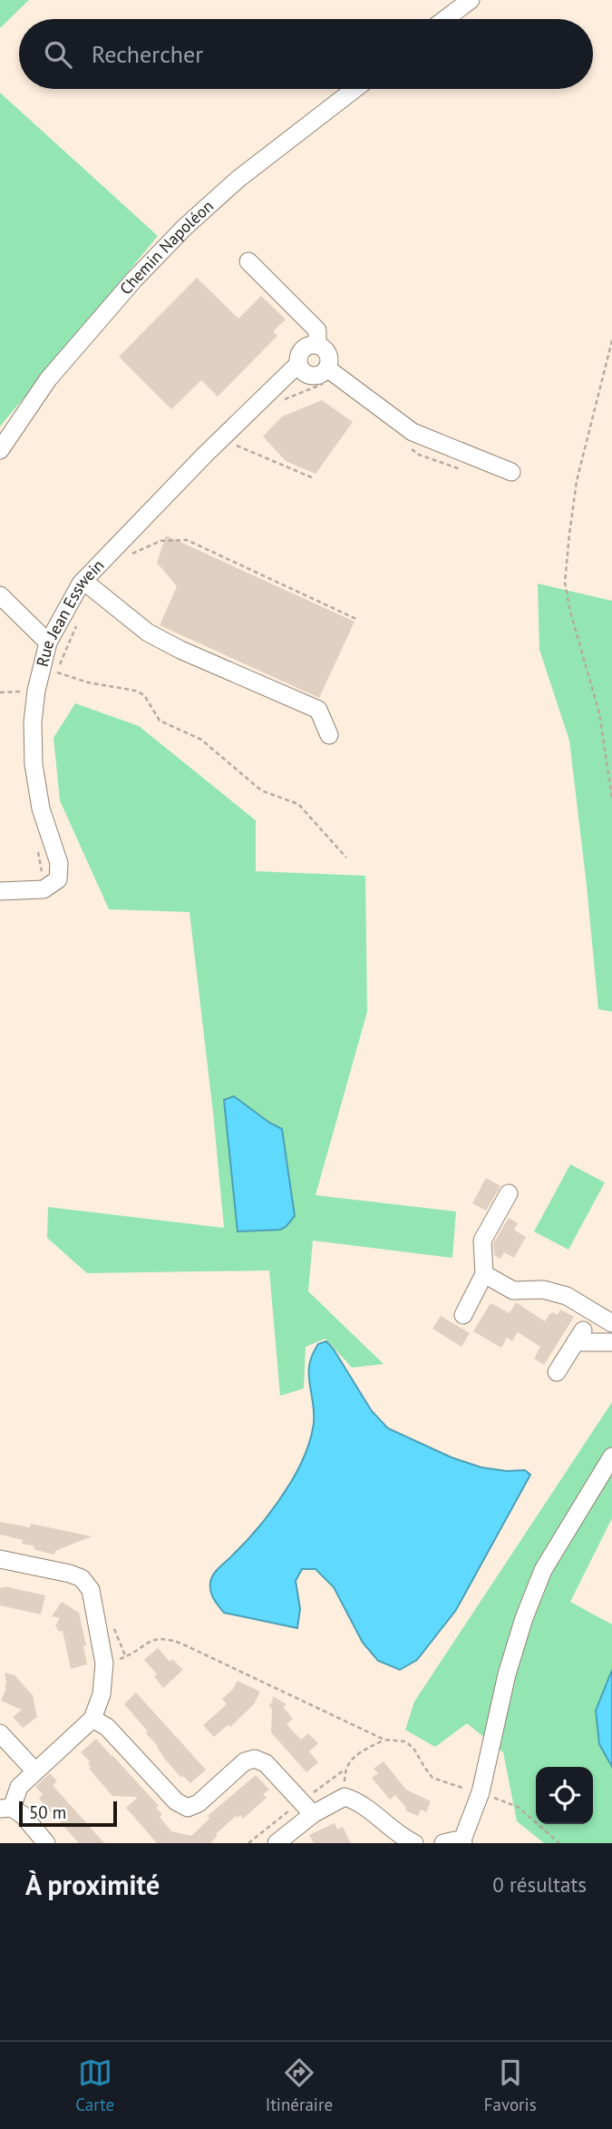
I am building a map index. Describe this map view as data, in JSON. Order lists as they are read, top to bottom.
{
  "streets": {
    "street": ["Chemin Napoléon", "Rue Jean Esswein"]
  },
  "scale_bar": "50 m",
  "page": {
    "search": "Rechercher",
    "scale": "50 m",
    "heading": ["À proximité", "0 résultats"],
    "nav": ["Carte", "Itinéraire", "Favoris"]
  }
}
